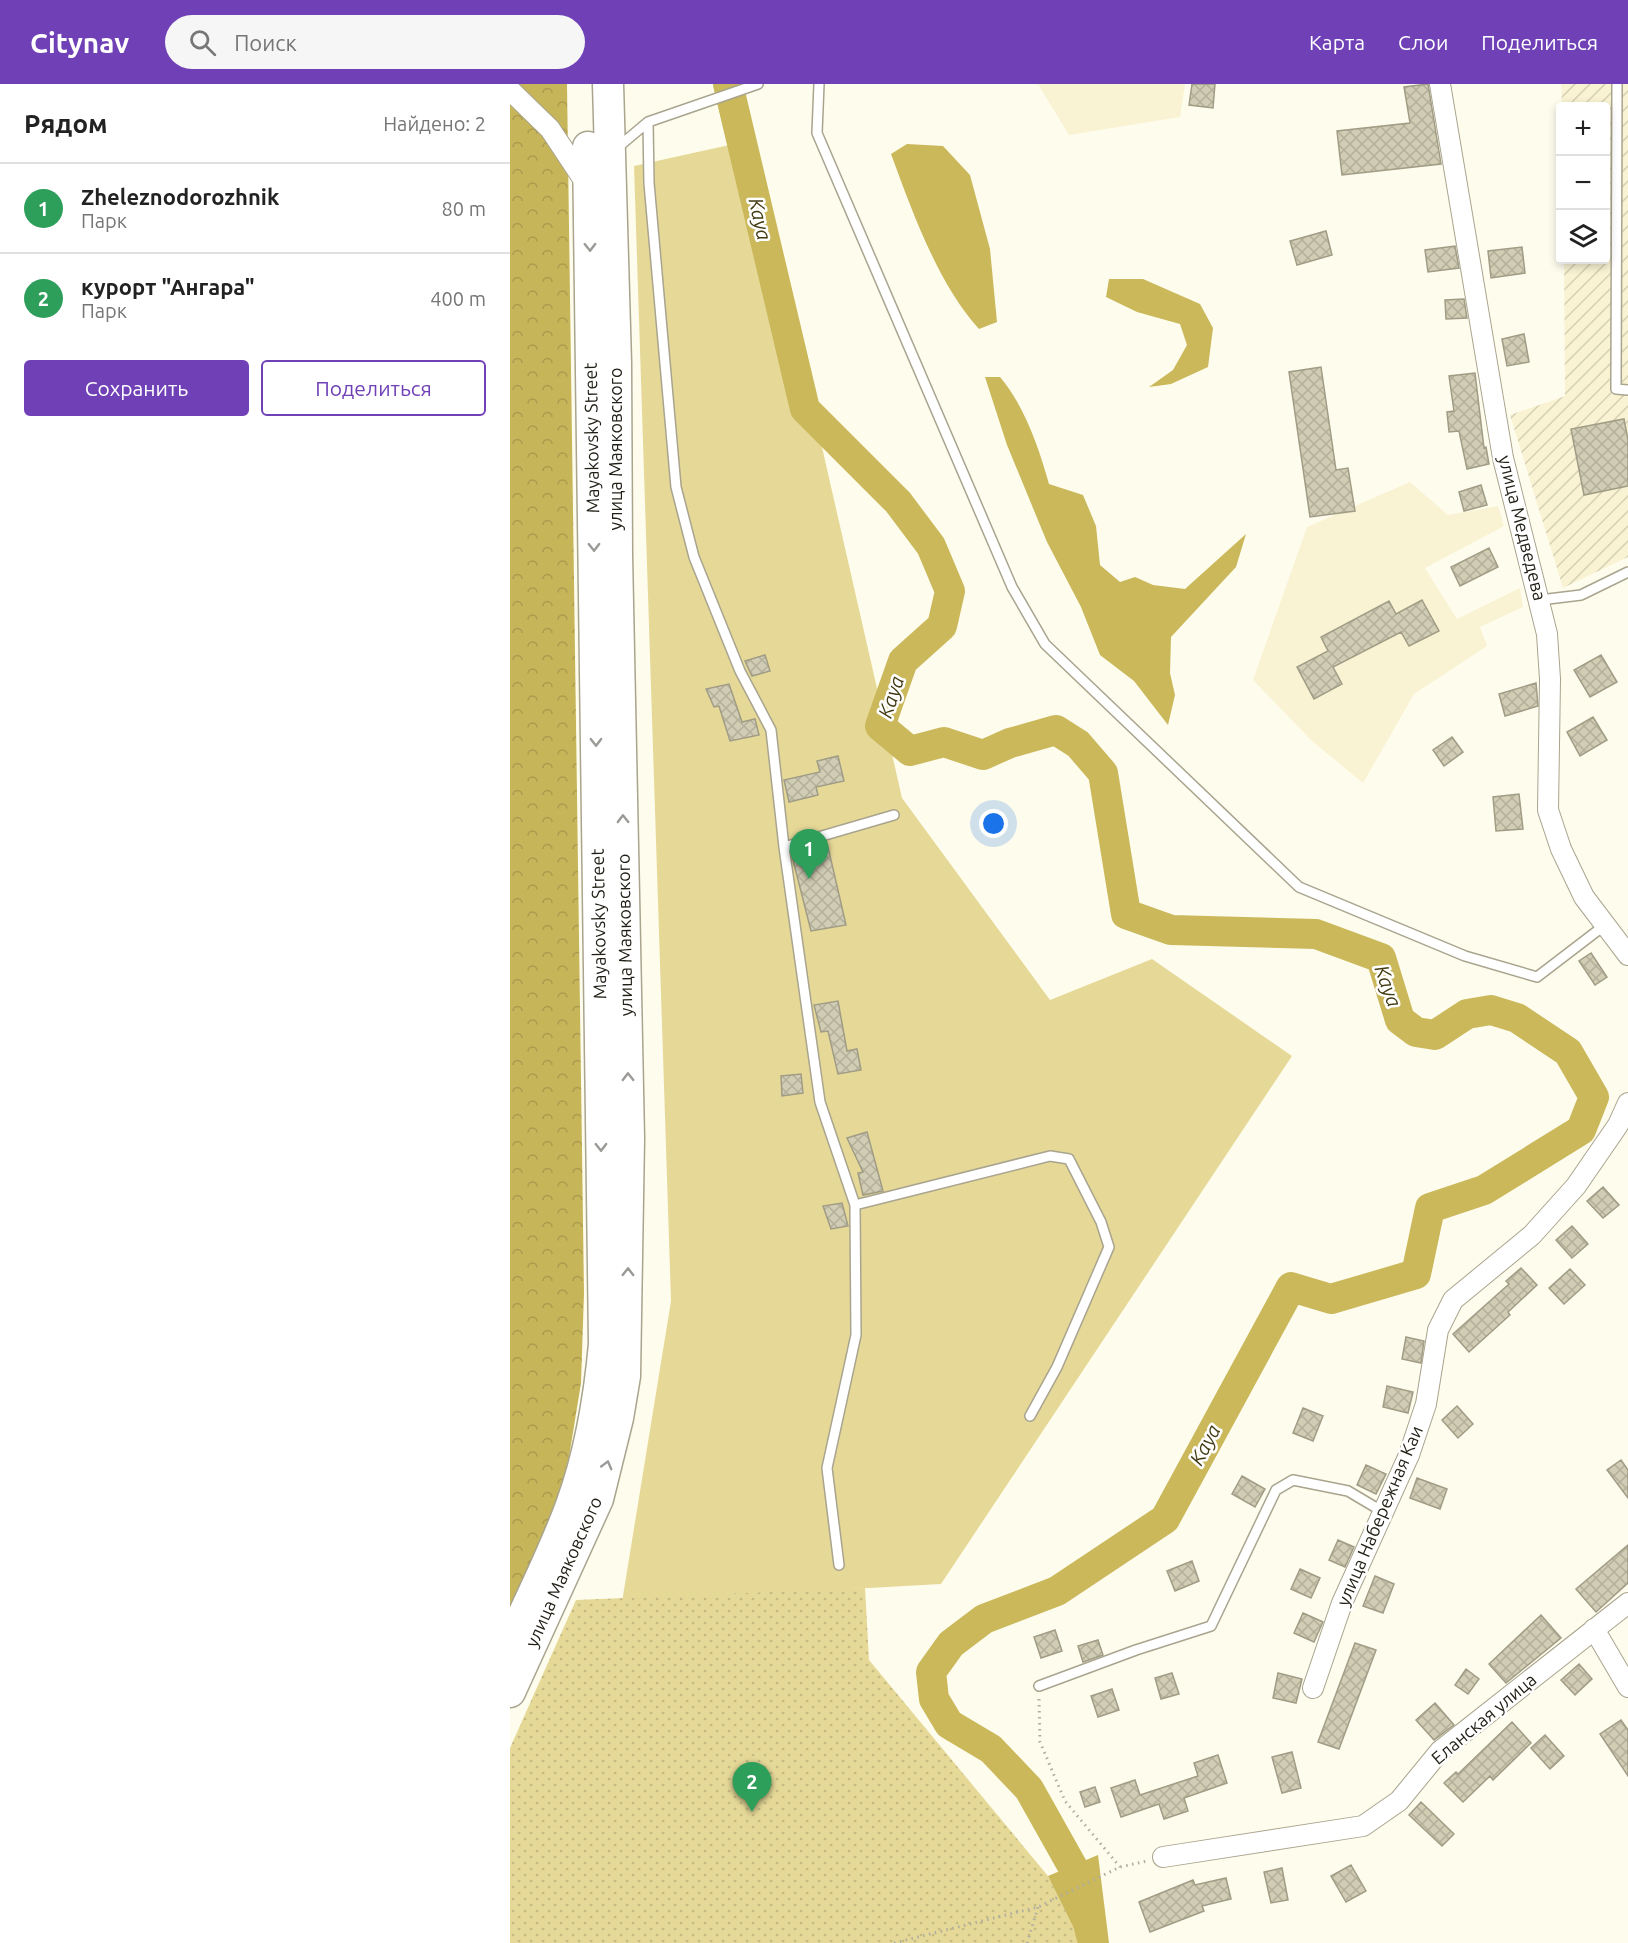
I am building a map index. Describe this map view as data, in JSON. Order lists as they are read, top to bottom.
{
  "streets": {
    "main road": ["Mayakovsky Street", "улица Маяковского"],
    "street": ["улица Медведева", "улица Набережная Каи", "Еланская улица"]
  },
  "one_way": ["Mayakovsky Street", "улица Маяковского"],
  "water": ["Kaya"],
  "page": {
    "header": "Citynav",
    "search": "Поиск",
    "nav": ["Карта", "Слои", "Поделиться"],
    "heading": ["Рядом", "Найдено: 2"],
    "map_buttons": ["+", "−"],
    "list": [
      {
        "mark": "1",
        "name": "Zheleznodorozhnik",
        "note": "Парк",
        "value": "80 m"
      },
      {
        "mark": "2",
        "name": "курорт \"Ангара\"",
        "note": "Парк",
        "value": "400 m"
      }
    ],
    "buttons": ["Сохранить", "Поделиться"],
    "pins": ["1", "2"]
  }
}
